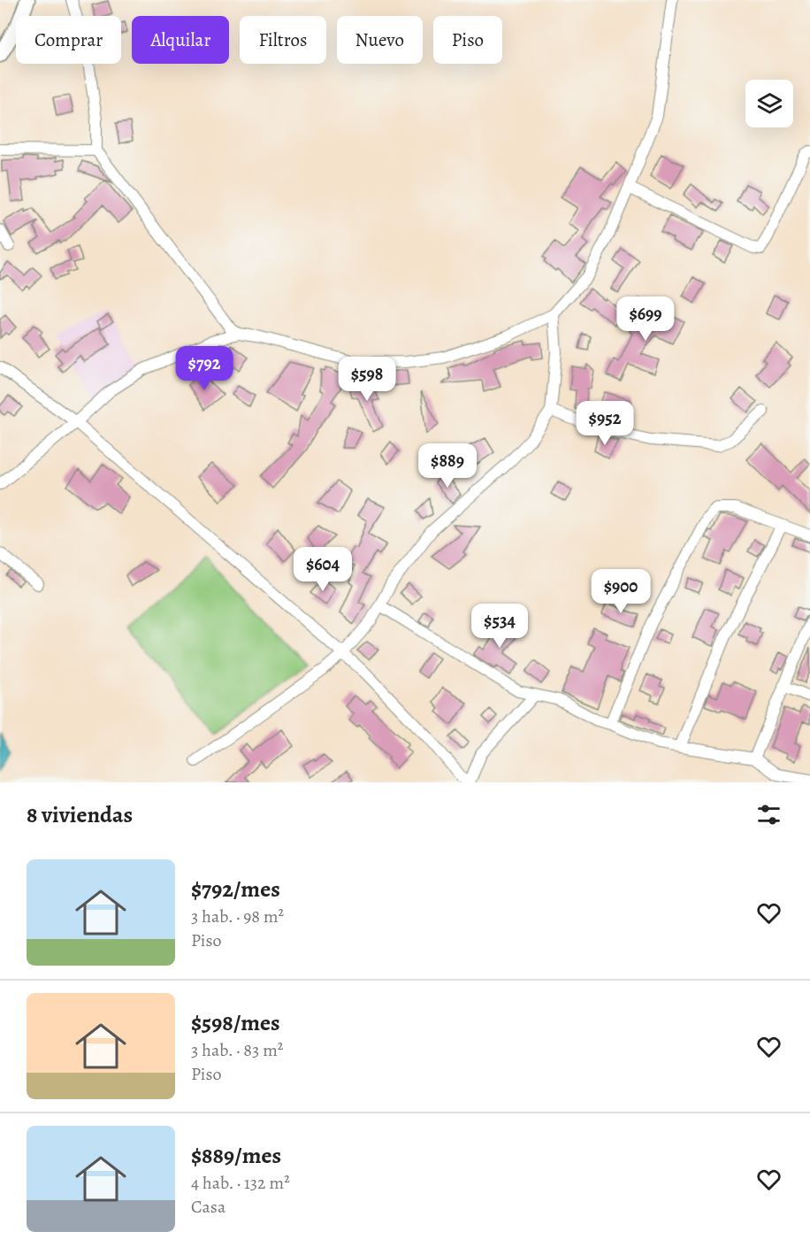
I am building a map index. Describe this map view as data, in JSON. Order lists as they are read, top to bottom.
{
  "page": {
    "chip": [
      "Comprar",
      "Alquilar",
      "Filtros",
      "Nuevo",
      "Piso"
    ],
    "price": [
      "$699",
      "$792",
      "$598",
      "$952",
      "$889",
      "$604",
      "$900",
      "$534"
    ],
    "heading": "8 viviendas",
    "list": [
      {
        "name": "$792/mes",
        "note": "3 hab. · 98 m² · Piso"
      },
      {
        "name": "$598/mes",
        "note": "3 hab. · 83 m² · Piso"
      },
      {
        "name": "$889/mes",
        "note": "4 hab. · 132 m² · Casa"
      }
    ]
  }
}
